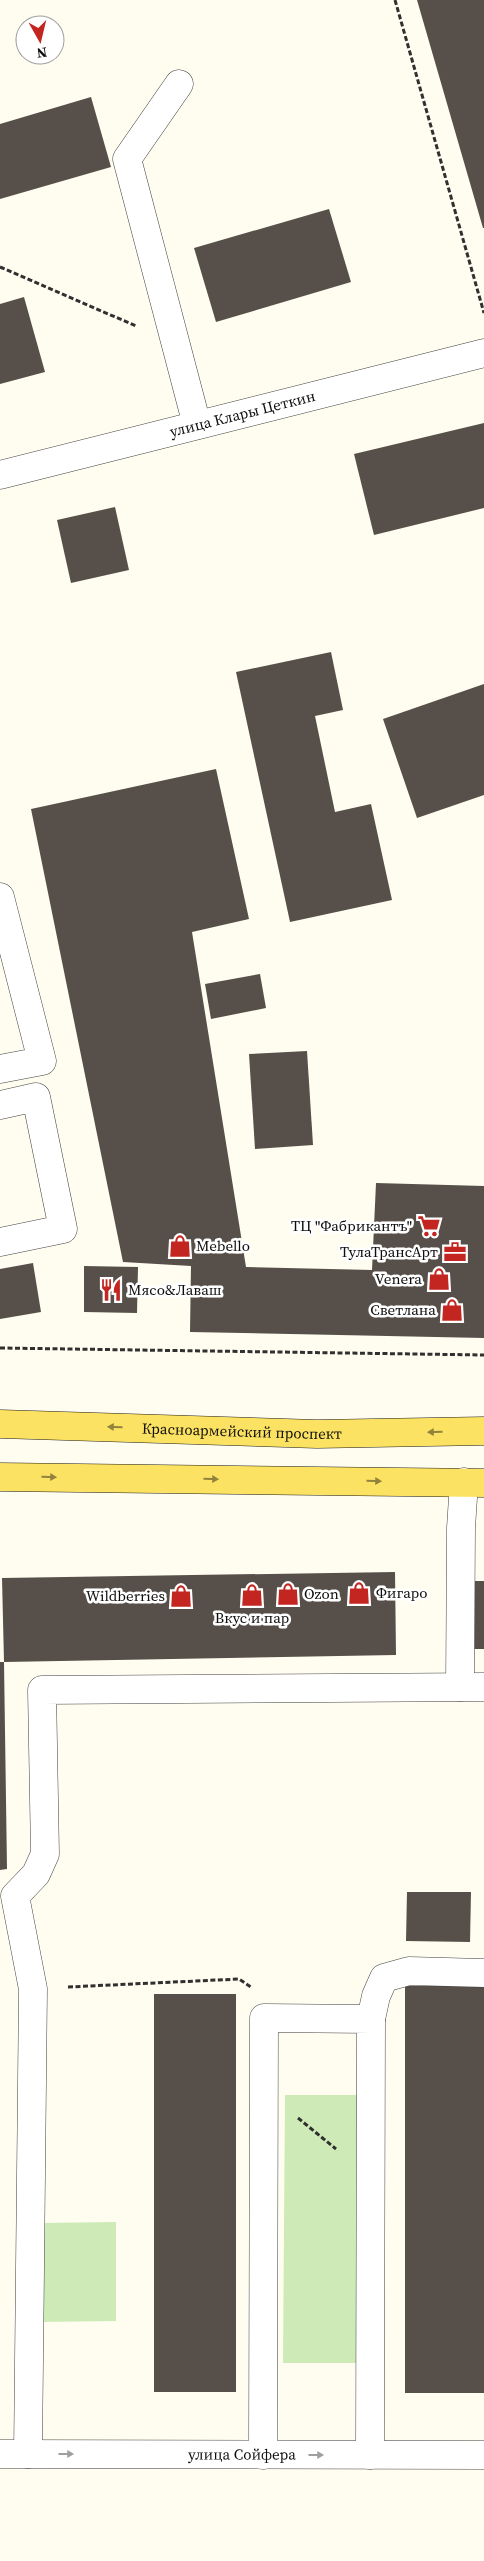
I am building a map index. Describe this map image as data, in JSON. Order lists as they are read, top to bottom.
{
  "streets": {
    "main road": ["Красноармейский проспект"],
    "street": ["улица Клары Цеткин", "улица Сойфера"]
  },
  "one_way": ["улица Сойфера"],
  "places": {
    "supermarket": ["ТЦ \"Фабрикантъ\""],
    "shop": [
      "Mebello",
      "Venera",
      "Светлана",
      "Фигаро",
      "Ozon",
      "Вкус и пар",
      "Wildberries"
    ],
    "office": ["ТулаТрансАрт"],
    "restaurant": ["Мясо&Лаваш"]
  },
  "north": "bottom"
}
